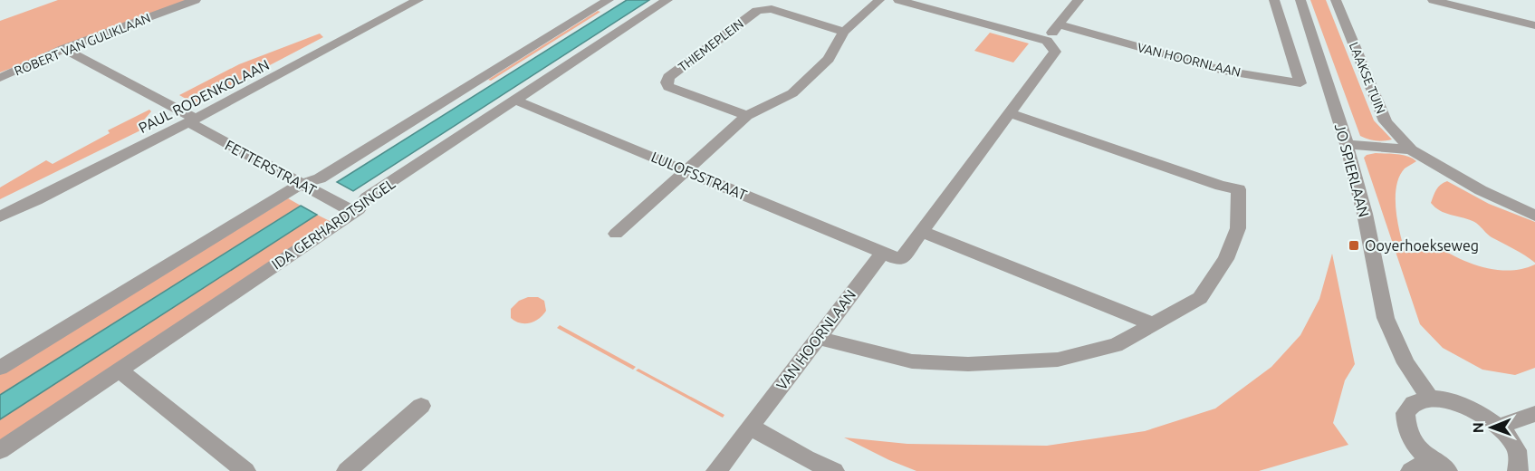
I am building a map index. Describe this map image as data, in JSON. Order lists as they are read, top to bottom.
{
  "streets": {
    "street": [
      "ROBERT VAN GULIKLAAN",
      "THIEMEPLEIN",
      "VAN HOORNLAAN",
      "LAAKSE TUIN",
      "PAUL RODENKOLAAN",
      "FETTERSTRAAT",
      "JO SPIERLAAN",
      "LULOFSSTRAAT",
      "IDA GERHARDTSINGEL"
    ]
  },
  "crossings": [
    ["ROBERT VAN GULIKLAAN", "FETTERSTRAAT"],
    ["VAN HOORNLAAN", "LULOFSSTRAAT"],
    ["LAAKSE TUIN", "JO SPIERLAAN"],
    ["PAUL RODENKOLAAN", "FETTERSTRAAT"],
    ["FETTERSTRAAT", "IDA GERHARDTSINGEL"],
    ["LULOFSSTRAAT", "IDA GERHARDTSINGEL"]
  ],
  "places": {
    "transit": ["Ooyerhoekseweg"]
  },
  "north": "left"
}
